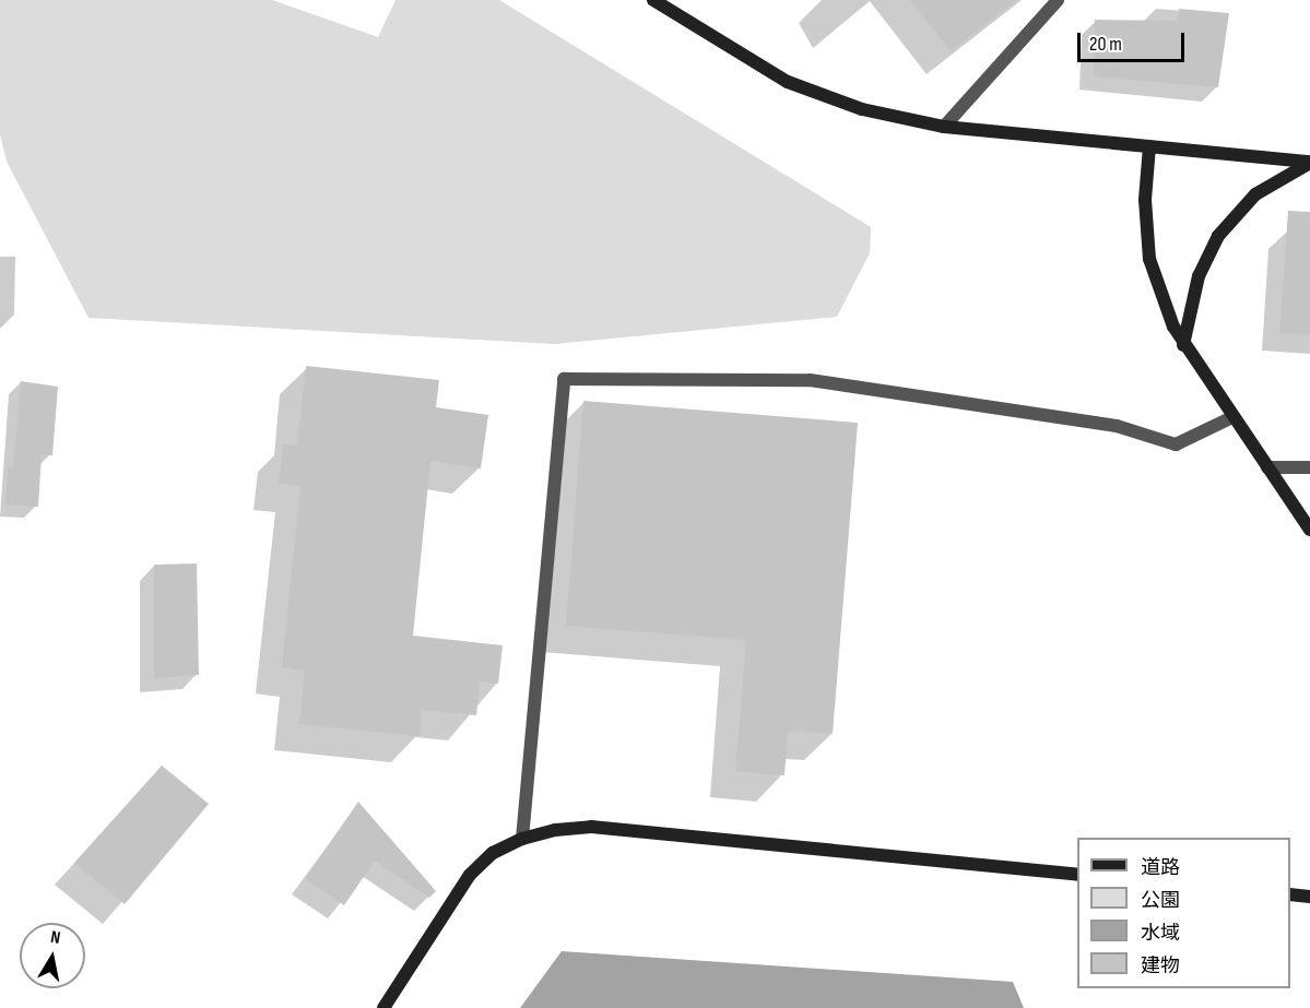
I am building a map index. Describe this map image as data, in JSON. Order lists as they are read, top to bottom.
{
  "legend": [
    "道路",
    "公園",
    "水域",
    "建物"
  ],
  "scale_bar": "20 m",
  "north": "top"
}
